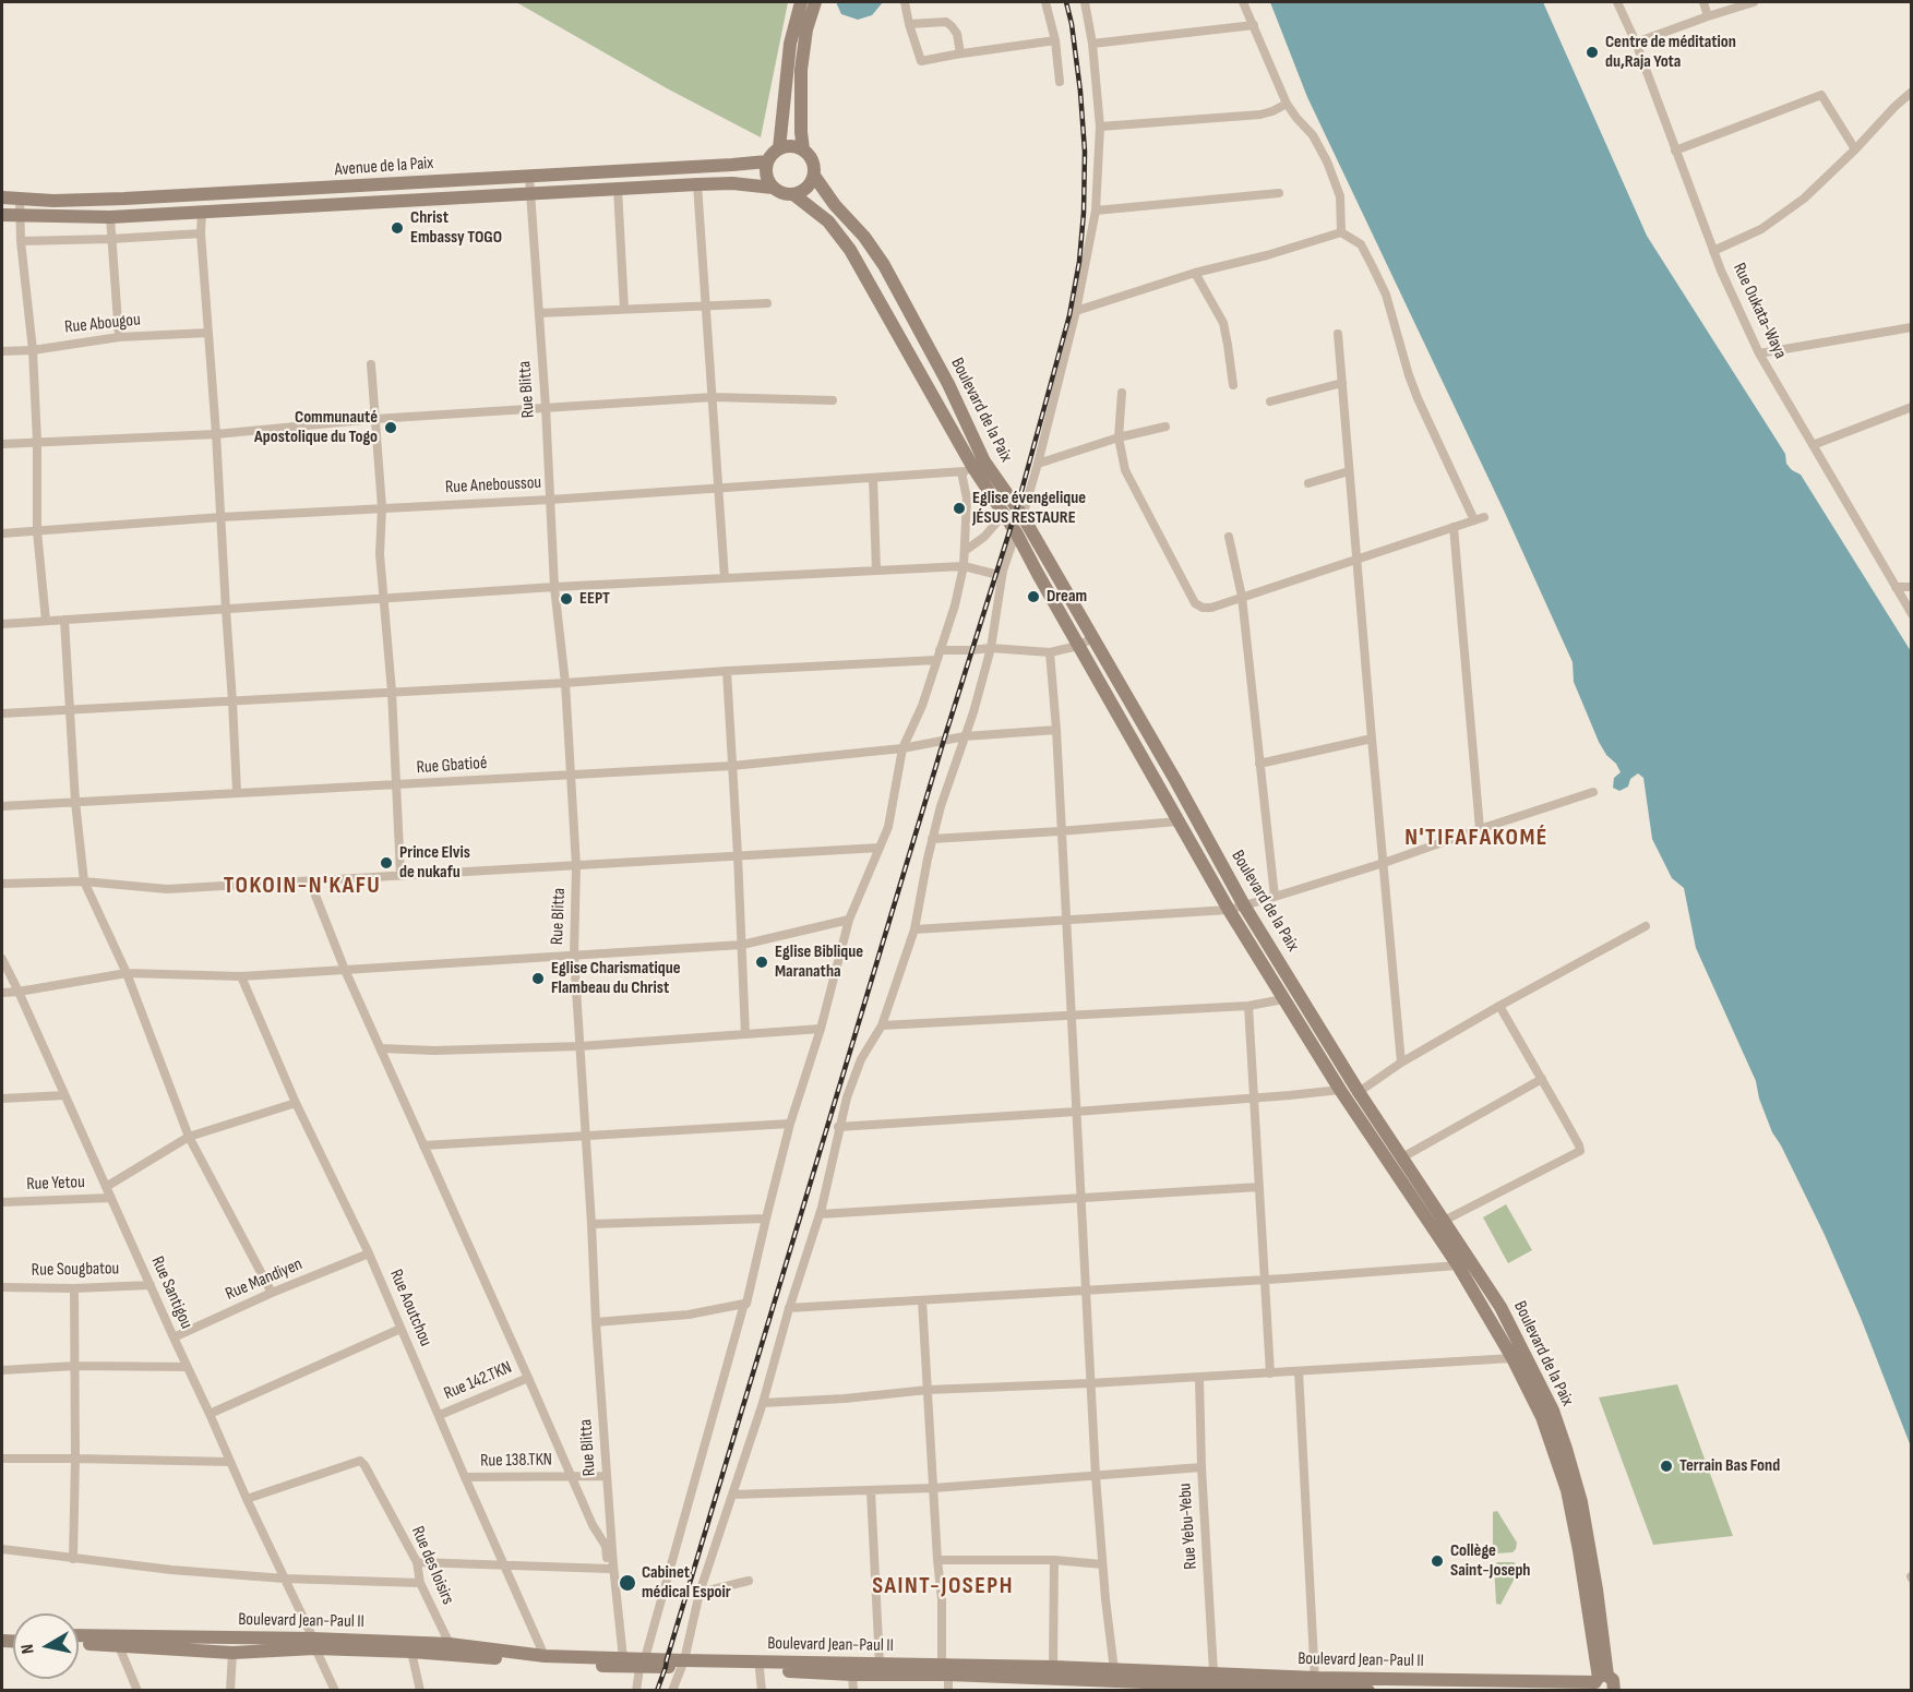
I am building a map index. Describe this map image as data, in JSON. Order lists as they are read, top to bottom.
{
  "streets": {
    "main road": ["Avenue de la Paix", "Boulevard de la Paix", "Boulevard Jean-Paul II"],
    "street": [
      "Rue Oukata-Waya",
      "Rue Abougou",
      "Rue Blitta",
      "Rue Aneboussou",
      "Rue Gbatioé",
      "Rue Yetou",
      "Rue Sougbatou",
      "Rue Mandiyen",
      "Rue Santigou",
      "Rue Aoutchou",
      "Rue 142.TKN",
      "Rue 138.TKN",
      "Rue Yebu-Yebu",
      "Rue des loisirs"
    ]
  },
  "crossings": [
    ["Avenue de la Paix", "Rue Blitta"],
    ["Avenue de la Paix", "Boulevard de la Paix"],
    ["Rue Blitta", "Rue Aneboussou"],
    ["Rue Blitta", "Rue Gbatioé"],
    ["Rue Blitta", "Rue 138.TKN"],
    ["Rue Blitta", "Boulevard Jean-Paul II"],
    ["Boulevard de la Paix", "Rue Aneboussou"],
    ["Boulevard de la Paix", "Boulevard Jean-Paul II"],
    ["Rue Yetou", "Rue Santigou"],
    ["Rue Sougbatou", "Rue Santigou"],
    ["Rue Mandiyen", "Rue Santigou"],
    ["Rue Mandiyen", "Rue Aoutchou"],
    ["Rue Santigou", "Rue des loisirs"],
    ["Rue Santigou", "Boulevard Jean-Paul II"],
    ["Rue Aoutchou", "Rue 142.TKN"],
    ["Rue Aoutchou", "Rue 138.TKN"],
    ["Rue Aoutchou", "Boulevard Jean-Paul II"],
    ["Rue Yebu-Yebu", "Boulevard Jean-Paul II"],
    ["Rue des loisirs", "Boulevard Jean-Paul II"]
  ],
  "districts": ["N'TIFAFAKOMÉ", "TOKOIN-N'KAFU", "SAINT-JOSEPH"],
  "places": [
    "Centre de méditation du,Raja Yota",
    "Christ Embassy TOGO",
    "Communauté Apostolique du Togo",
    "Eglise évengelique JÉSUS RESTAURE",
    "Dream",
    "EEPT",
    "Prince Elvis de nukafu",
    "Eglise Biblique Maranatha",
    "Eglise Charismatique Flambeau du Christ",
    "Terrain Bas Fond",
    "Collège Saint-Joseph",
    "Cabinet médical Espoir"
  ],
  "north": "left"
}
